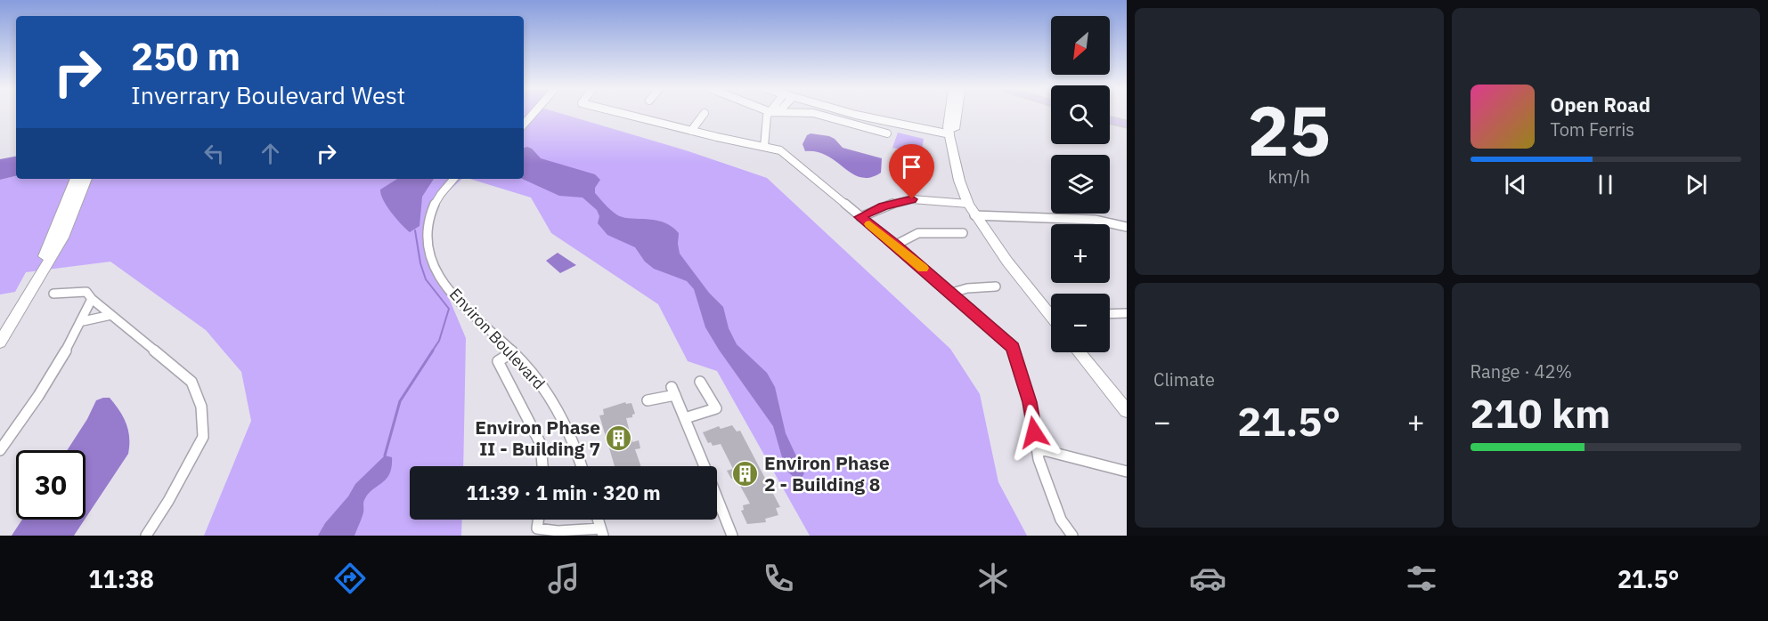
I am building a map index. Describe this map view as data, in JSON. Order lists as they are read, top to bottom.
{
  "streets": {
    "street": ["Environ Boulevard"]
  },
  "places": {
    "building": ["Environ Phase II - Building 7", "Environ Phase 2 - Building 8"]
  },
  "north": "bottom left",
  "page": {
    "tile": [
      ["25", "km/h"],
      "Climate",
      ["Range · 42%", "210 km"]
    ],
    "map_buttons": ["+", "−"],
    "turn": ["250 m", "Inverrary Boulevard West"],
    "song": ["Open Road", "Tom Ferris"],
    "heat": ["−", "21.5°", "+"],
    "limit": "30",
    "trip": "11:39 · 1 min · 320 m",
    "tabs": ["11:38", "21.5°"]
  }
}
